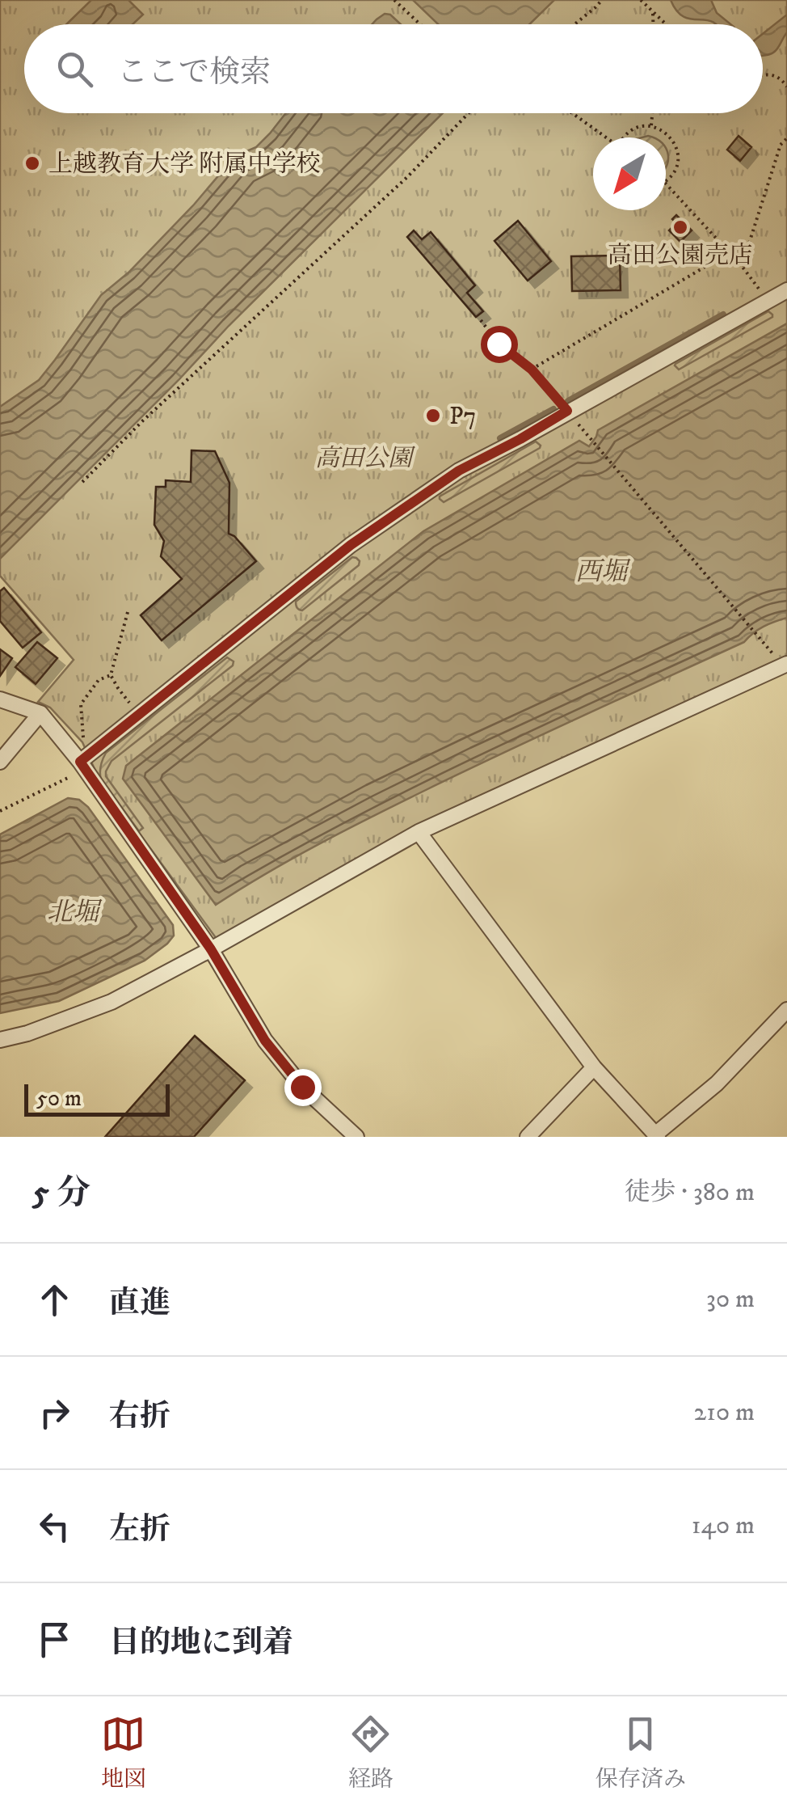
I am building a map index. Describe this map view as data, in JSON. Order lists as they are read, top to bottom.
{
  "water": ["西堀", "北堀"],
  "parks": ["高田公園"],
  "places": ["上越教育大学 附属中学校", "高田公園売店", "P7"],
  "scale_bar": "50 m",
  "north": "bottom left",
  "page": {
    "search": "ここで検索",
    "scale": "50 m",
    "heading": ["5 分", "徒歩 · 380 m"],
    "list": [
      ["直進", "30 m"],
      ["右折", "210 m"],
      ["左折", "140 m"],
      "目的地に到着"
    ],
    "nav": ["地図", "経路", "保存済み"]
  }
}
